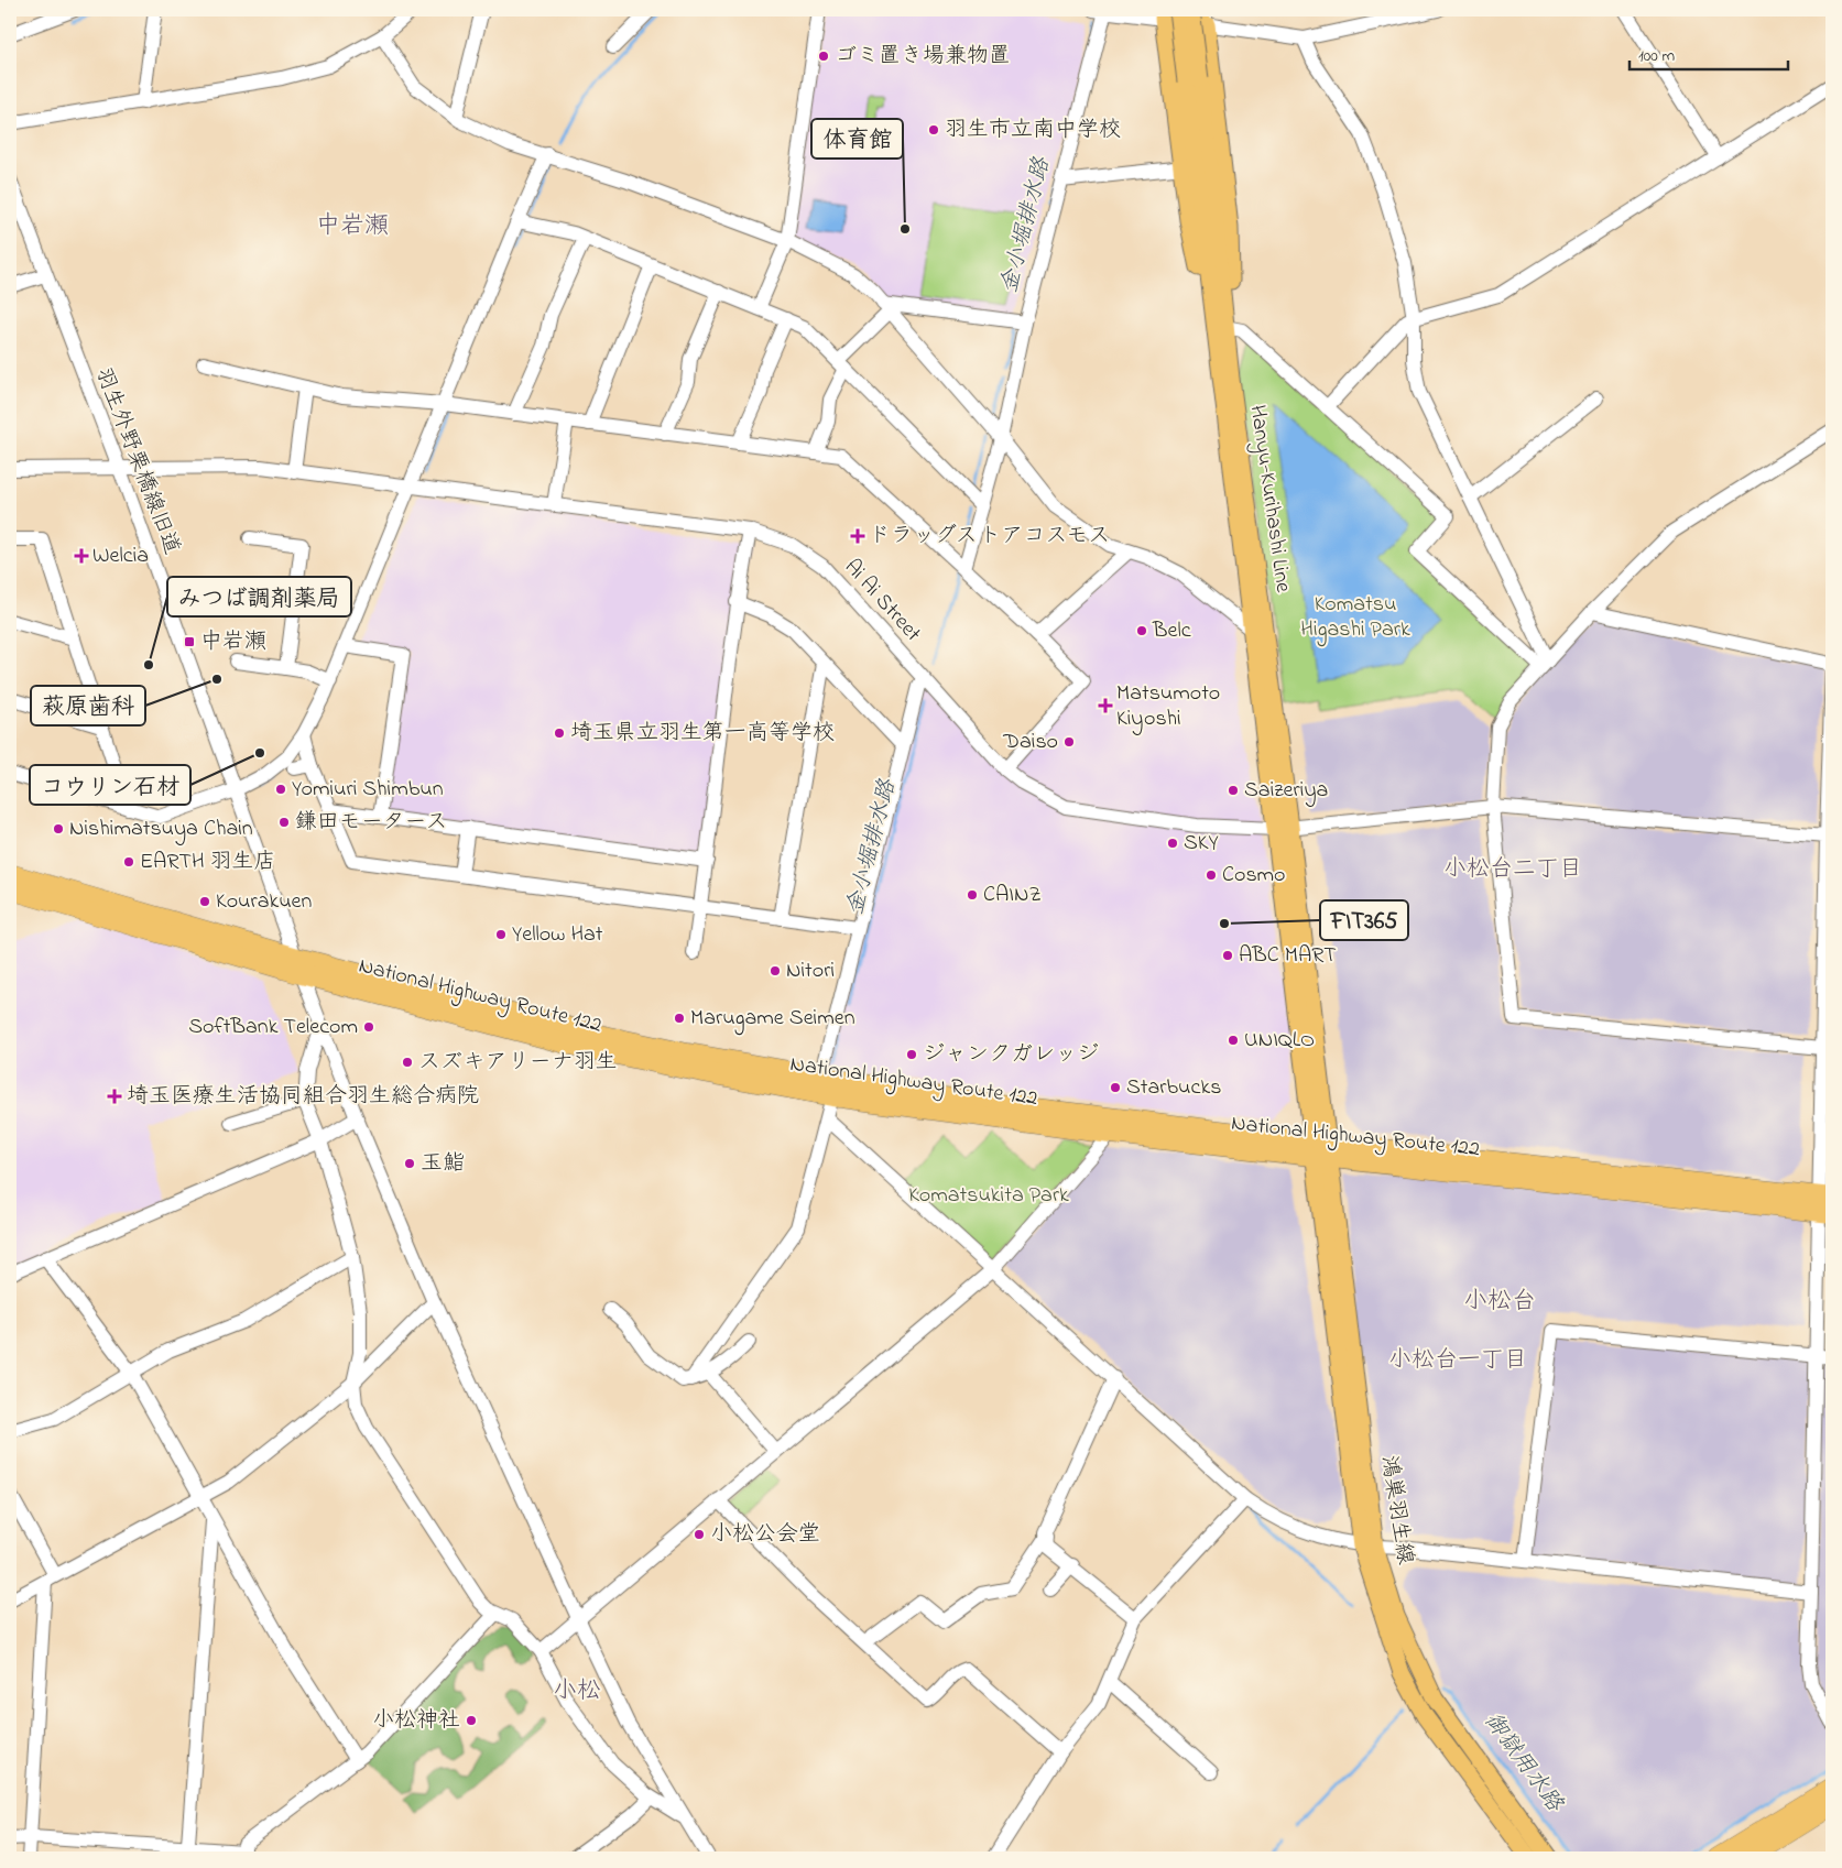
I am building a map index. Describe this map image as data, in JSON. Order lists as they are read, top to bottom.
{
  "streets": {
    "highway": ["National Highway Route 122"],
    "main road": ["Hanyu-Kurihashi Line", "鴻巣羽生線"],
    "street": ["羽生外野栗橋線旧道", "Ai Ai Street"]
  },
  "crossings": [
    ["羽生外野栗橋線旧道", "Ai Ai Street"],
    ["羽生外野栗橋線旧道", "National Highway Route 122"],
    ["Hanyu-Kurihashi Line", "Ai Ai Street"],
    ["Hanyu-Kurihashi Line", "National Highway Route 122"],
    ["Hanyu-Kurihashi Line", "鴻巣羽生線"],
    ["National Highway Route 122", "鴻巣羽生線"]
  ],
  "districts": [
    "中岩瀬",
    "小松台二丁目",
    "小松台",
    "小松台一丁目",
    "小松"
  ],
  "water": ["金小堀排水路", "御獄用水路"],
  "parks": ["Komatsu Higashi Park", "Komatsukita Park"],
  "places": {
    "other": [
      "ゴミ置き場兼物置",
      "羽生市立南中学校",
      "体育館",
      "Belc",
      "みつば調剤薬局",
      "萩原歯科",
      "埼玉県立羽生第一高等学校",
      "Daiso",
      "コウリン石材",
      "Yomiuri Shimbun",
      "Saizeriya",
      "鎌田モータース",
      "Nishimatsuya Chain",
      "SKY",
      "EARTH 羽生店",
      "Cosmo",
      "CAINZ",
      "Kourakuen",
      "FIT365",
      "Yellow Hat",
      "ABC MART",
      "Nitori",
      "Marugame Seimen",
      "SoftBank Telecom",
      "UNIQLO",
      "ジャンクガレッジ",
      "スズキアリーナ羽生",
      "Starbucks",
      "玉鮨",
      "小松公会堂",
      "小松神社"
    ],
    "health": [
      "ドラッグストアコスモス",
      "Welcia",
      "Matsumoto Kiyoshi",
      "埼玉医療生活協同組合羽生総合病院"
    ],
    "transit": ["中岩瀬"]
  },
  "scale_bar": "100 m"
}
